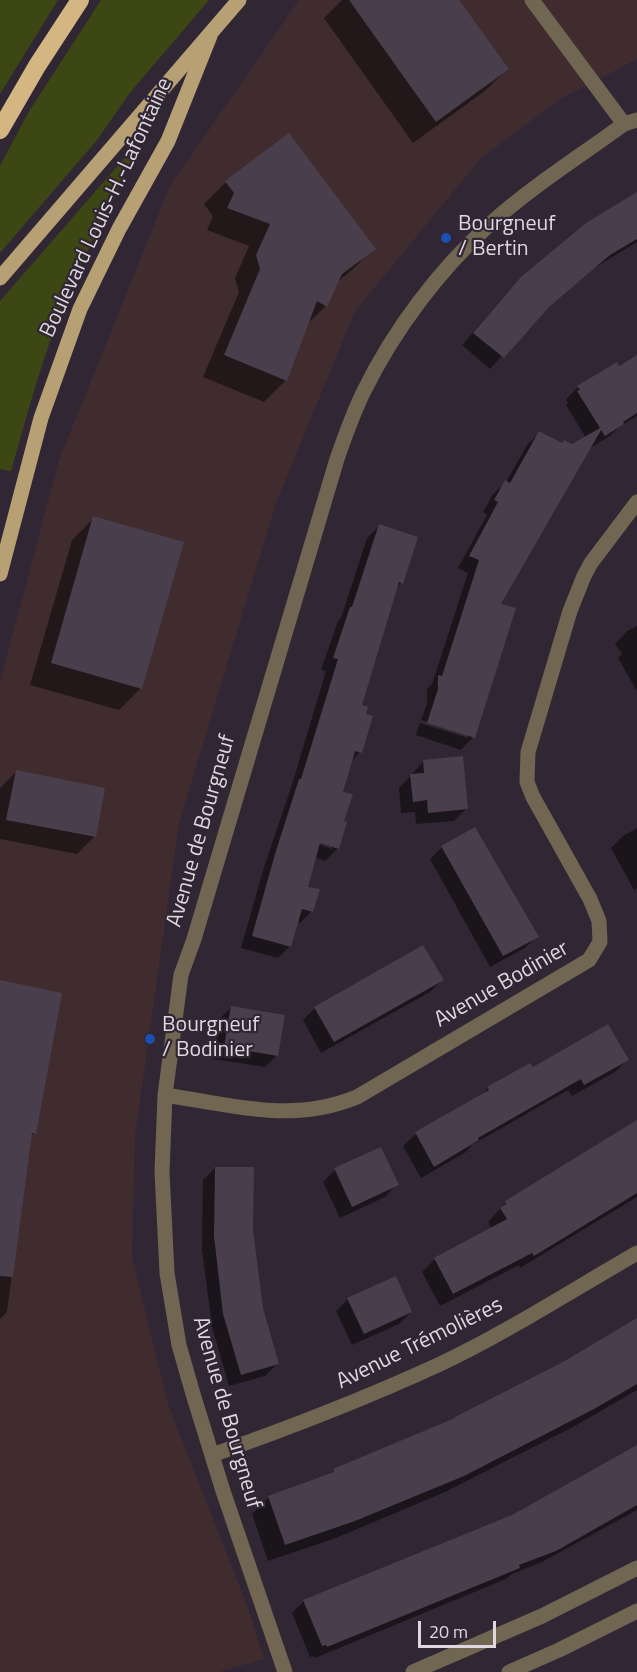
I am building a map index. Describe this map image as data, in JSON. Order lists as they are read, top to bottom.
{
  "streets": {
    "main road": ["Boulevard Louis-H.-Lafontaine"],
    "street": ["Avenue de Bourgneuf", "Avenue Bodinier", "Avenue Trémolières"]
  },
  "crossings": [
    ["Avenue de Bourgneuf", "Avenue Bodinier"],
    ["Avenue de Bourgneuf", "Avenue Trémolières"]
  ],
  "places": ["Bourgneuf / Bertin", "Bourgneuf / Bodinier"],
  "scale_bar": "20 m"
}
